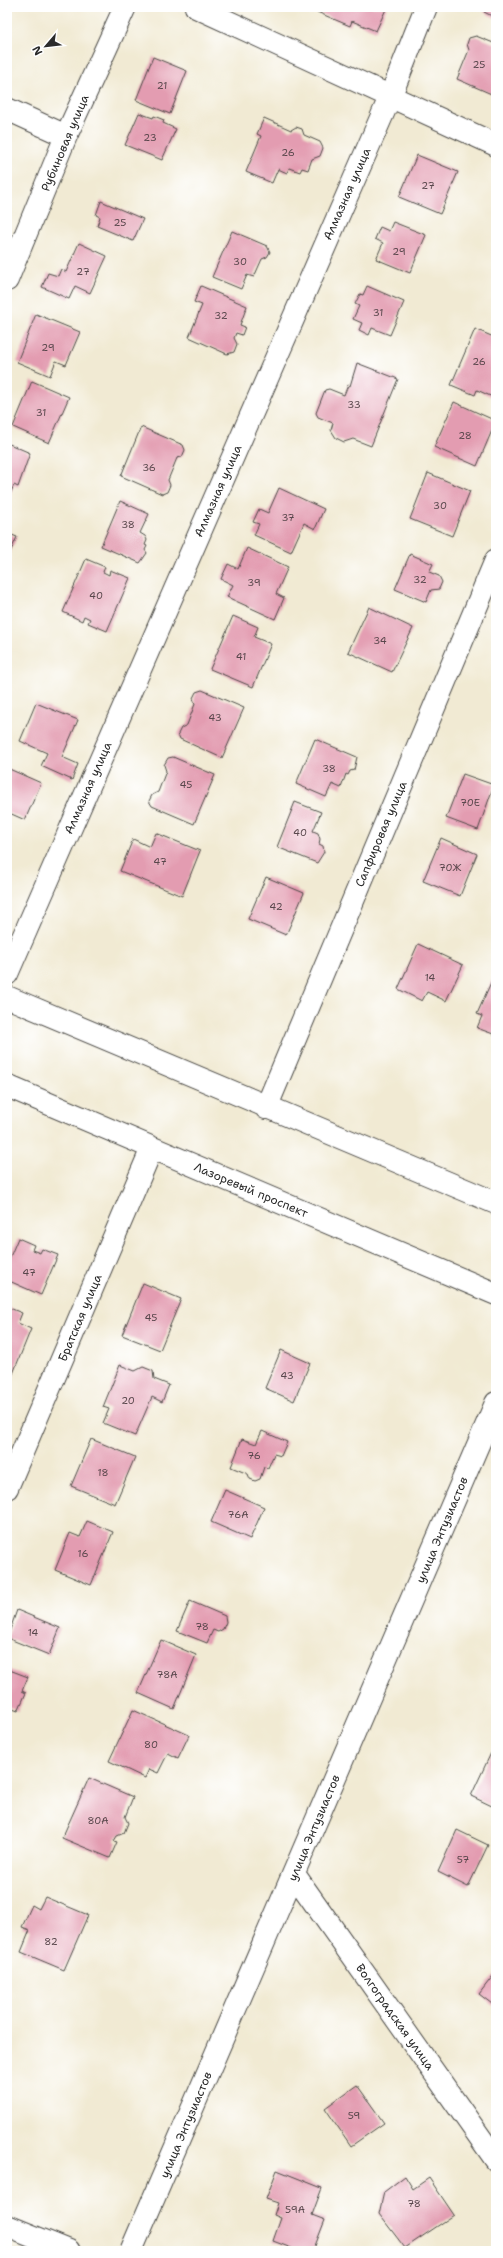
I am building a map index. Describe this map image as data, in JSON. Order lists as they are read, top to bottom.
{
  "streets": {
    "street": [
      "Рубиновая улица",
      "Алмазная улица",
      "Сапфировая улица",
      "Лазоревый проспект",
      "Братская улица",
      "улица Энтузиастов",
      "Волгоградская улица"
    ]
  },
  "crossings": [
    ["Лазоревый проспект", "Братская улица"],
    ["улица Энтузиастов", "Волгоградская улица"]
  ],
  "house_numbers": [
    "25",
    "21",
    "23",
    "26",
    "27",
    "25",
    "29",
    "30",
    "27",
    "31",
    "32",
    "29",
    "26",
    "33",
    "31",
    "28",
    "36",
    "30",
    "37",
    "38",
    "32",
    "39",
    "40",
    "34",
    "41",
    "43",
    "38",
    "45",
    "70Е",
    "40",
    "47",
    "70Ж",
    "42",
    "14",
    "47",
    "45",
    "43",
    "20",
    "76",
    "18",
    "76А",
    "16",
    "78",
    "14",
    "78А",
    "80",
    "80А",
    "57",
    "82",
    "59",
    "78",
    "59А"
  ],
  "north": "bottom left"
}
